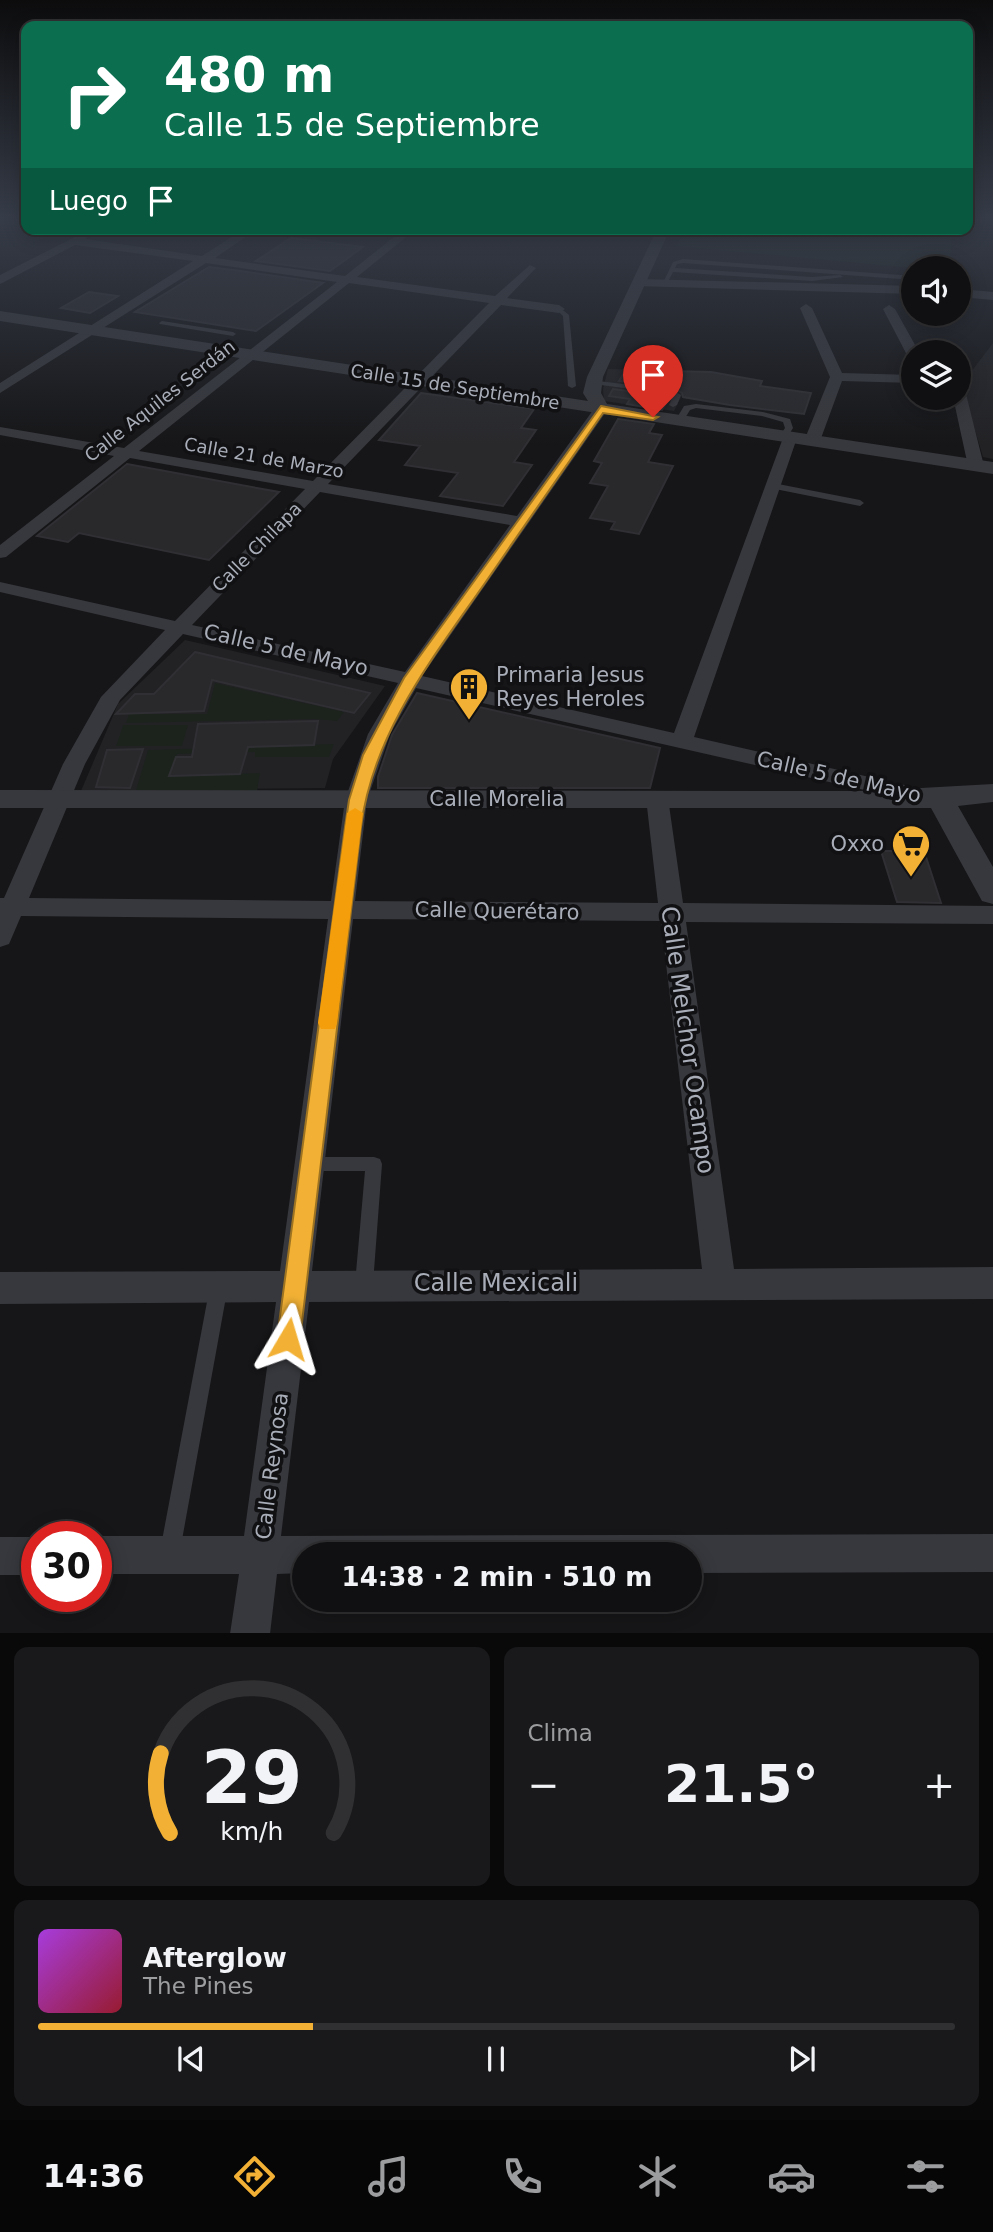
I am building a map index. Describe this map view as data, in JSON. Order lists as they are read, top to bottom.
{
  "streets": {
    "street": [
      "Calle 15 de Septiembre",
      "Calle Aquiles Serdán",
      "Calle 21 de Marzo",
      "Calle Chilapa",
      "Calle 5 de Mayo",
      "Calle Morelia",
      "Calle Querétaro",
      "Calle Melchor Ocampo",
      "Calle Mexicali",
      "Calle Reynosa"
    ]
  },
  "crossings": [
    ["Calle 15 de Septiembre", "Calle Aquiles Serdán"],
    ["Calle 15 de Septiembre", "Calle Chilapa"],
    ["Calle 15 de Septiembre", "Calle Reynosa"],
    ["Calle Aquiles Serdán", "Calle 21 de Marzo"],
    ["Calle 21 de Marzo", "Calle Chilapa"],
    ["Calle 21 de Marzo", "Calle Reynosa"],
    ["Calle Chilapa", "Calle 5 de Mayo"],
    ["Calle Chilapa", "Calle Morelia"],
    ["Calle Chilapa", "Calle Querétaro"],
    ["Calle 5 de Mayo", "Calle Morelia"],
    ["Calle 5 de Mayo", "Calle Reynosa"],
    ["Calle Morelia", "Calle Melchor Ocampo"],
    ["Calle Morelia", "Calle Reynosa"],
    ["Calle Querétaro", "Calle Melchor Ocampo"],
    ["Calle Querétaro", "Calle Reynosa"],
    ["Calle Melchor Ocampo", "Calle Mexicali"],
    ["Calle Mexicali", "Calle Reynosa"]
  ],
  "places": {
    "building": ["Primaria Jesus Reyes Heroles"],
    "supermarket": ["Oxxo"]
  },
  "page": {
    "turn": ["480 m", "Calle 15 de Septiembre"],
    "then": "Luego",
    "limit": "30",
    "trip": "14:38 · 2 min · 510 m",
    "tile": "Clima",
    "heat": ["−", "21.5°", "+"],
    "song": ["Afterglow", "The Pines"],
    "tabs": "14:36",
    "gauge": ["29", "km/h"]
  }
}
